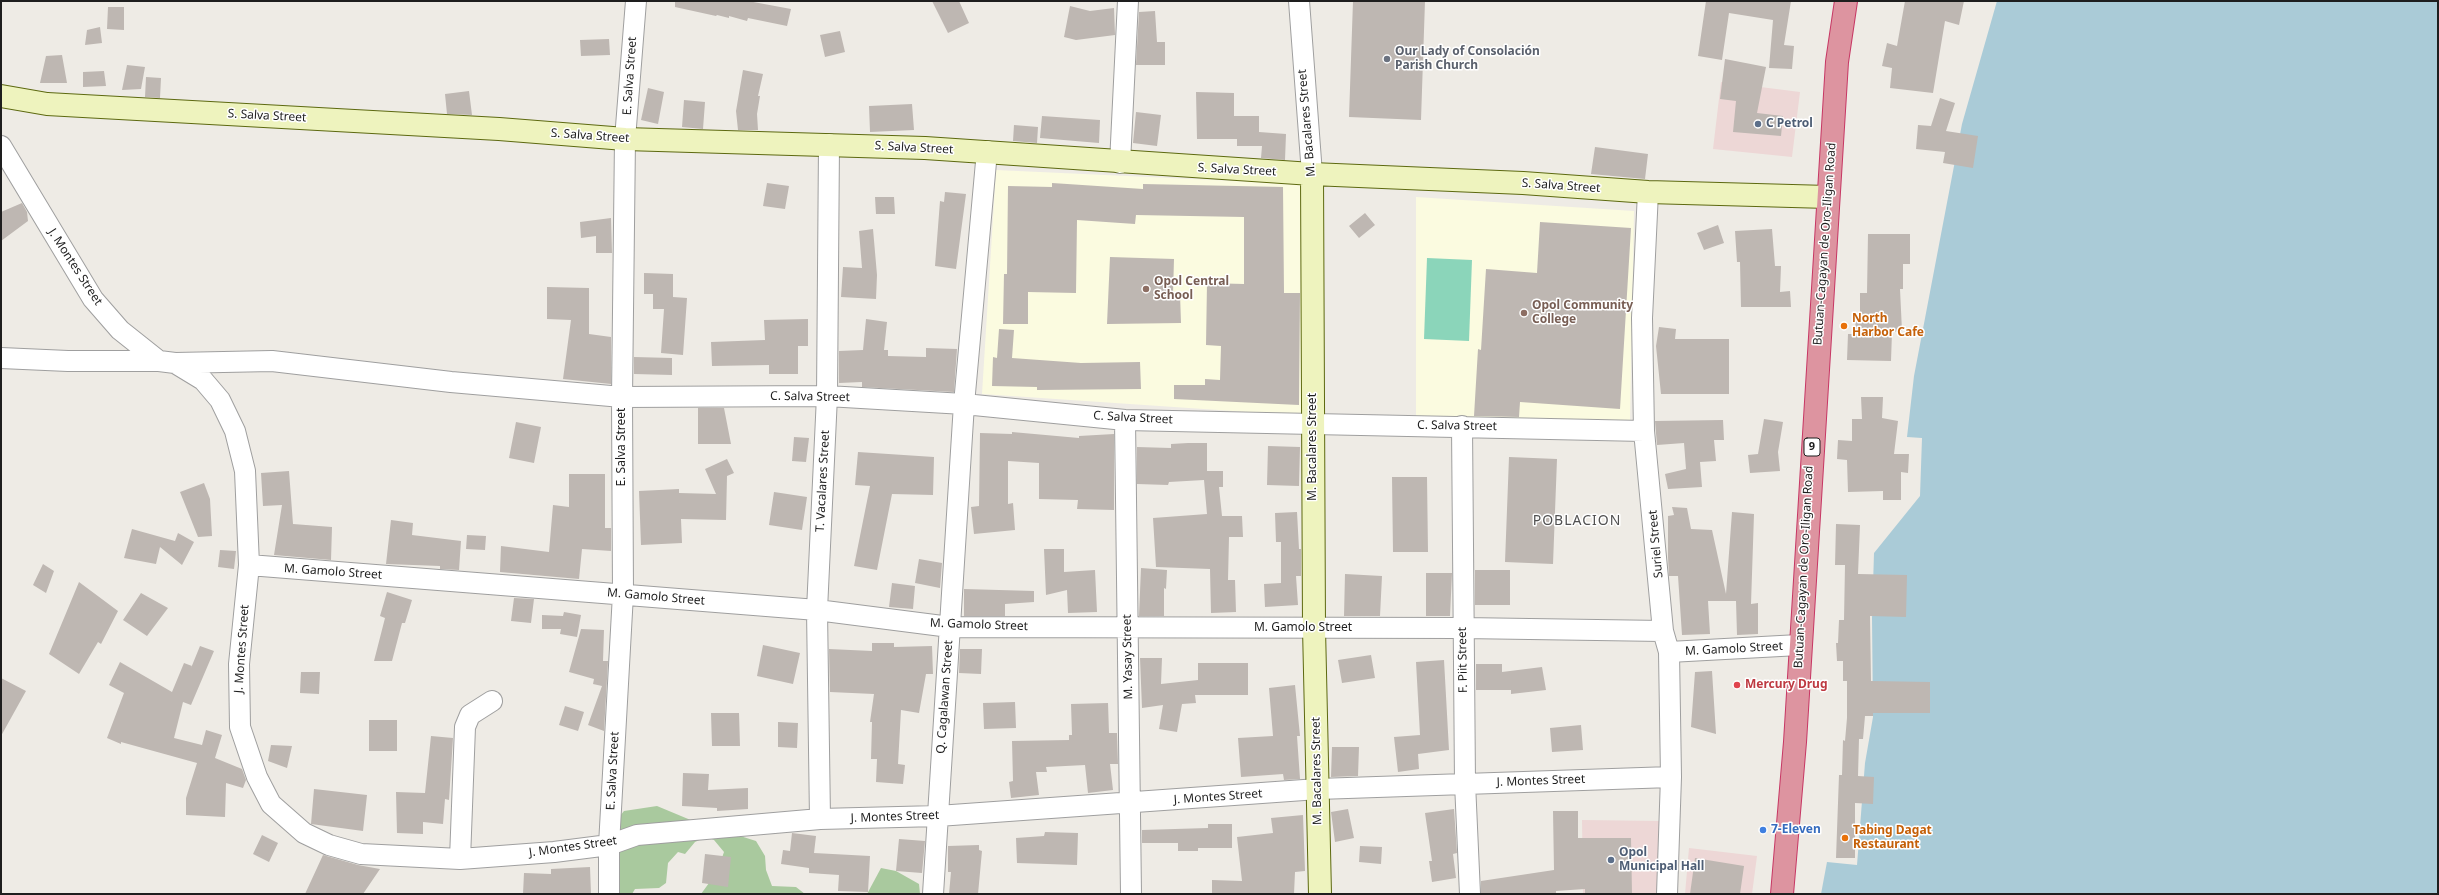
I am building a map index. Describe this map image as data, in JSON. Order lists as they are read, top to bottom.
{
  "streets": {
    "highway": ["Butuan-Cagayan de Oro-Iligan Road", "9"],
    "street": [
      "E. Salva Street",
      "S. Salva Street",
      "M. Bacalares Street",
      "J. Montes Street",
      "C. Salva Street",
      "T. Vacalares Street",
      "Suriel Street",
      "M. Gamolo Street",
      "M. Yasay Street",
      "F. Piit Street",
      "Q. Cagalawan Street"
    ]
  },
  "crossings": [
    ["E. Salva Street", "S. Salva Street"],
    ["E. Salva Street", "J. Montes Street"],
    ["E. Salva Street", "C. Salva Street"],
    ["E. Salva Street", "M. Gamolo Street"],
    ["S. Salva Street", "M. Bacalares Street"],
    ["S. Salva Street", "Butuan-Cagayan de Oro-Iligan Road"],
    ["S. Salva Street", "T. Vacalares Street"],
    ["S. Salva Street", "Suriel Street"],
    ["S. Salva Street", "Q. Cagalawan Street"],
    ["M. Bacalares Street", "J. Montes Street"],
    ["M. Bacalares Street", "C. Salva Street"],
    ["M. Bacalares Street", "M. Gamolo Street"],
    ["Butuan-Cagayan de Oro-Iligan Road", "M. Gamolo Street"],
    ["J. Montes Street", "C. Salva Street"],
    ["J. Montes Street", "T. Vacalares Street"],
    ["J. Montes Street", "Suriel Street"],
    ["J. Montes Street", "M. Gamolo Street"],
    ["J. Montes Street", "M. Yasay Street"],
    ["J. Montes Street", "F. Piit Street"],
    ["J. Montes Street", "Q. Cagalawan Street"],
    ["C. Salva Street", "T. Vacalares Street"],
    ["C. Salva Street", "Suriel Street"],
    ["C. Salva Street", "M. Yasay Street"],
    ["C. Salva Street", "F. Piit Street"],
    ["C. Salva Street", "Q. Cagalawan Street"],
    ["T. Vacalares Street", "M. Gamolo Street"],
    ["Suriel Street", "M. Gamolo Street"],
    ["M. Gamolo Street", "M. Yasay Street"],
    ["M. Gamolo Street", "F. Piit Street"],
    ["M. Gamolo Street", "Q. Cagalawan Street"]
  ],
  "districts": ["POBLACION"],
  "places": [
    "Our Lady of Consolación Parish Church",
    "C Petrol",
    "Opol Central School",
    "Opol Community College",
    "North Harbor Cafe",
    "Mercury Drug",
    "7-Eleven",
    "Tabing Dagat Restaurant",
    "Opol Municipal Hall"
  ]
}
